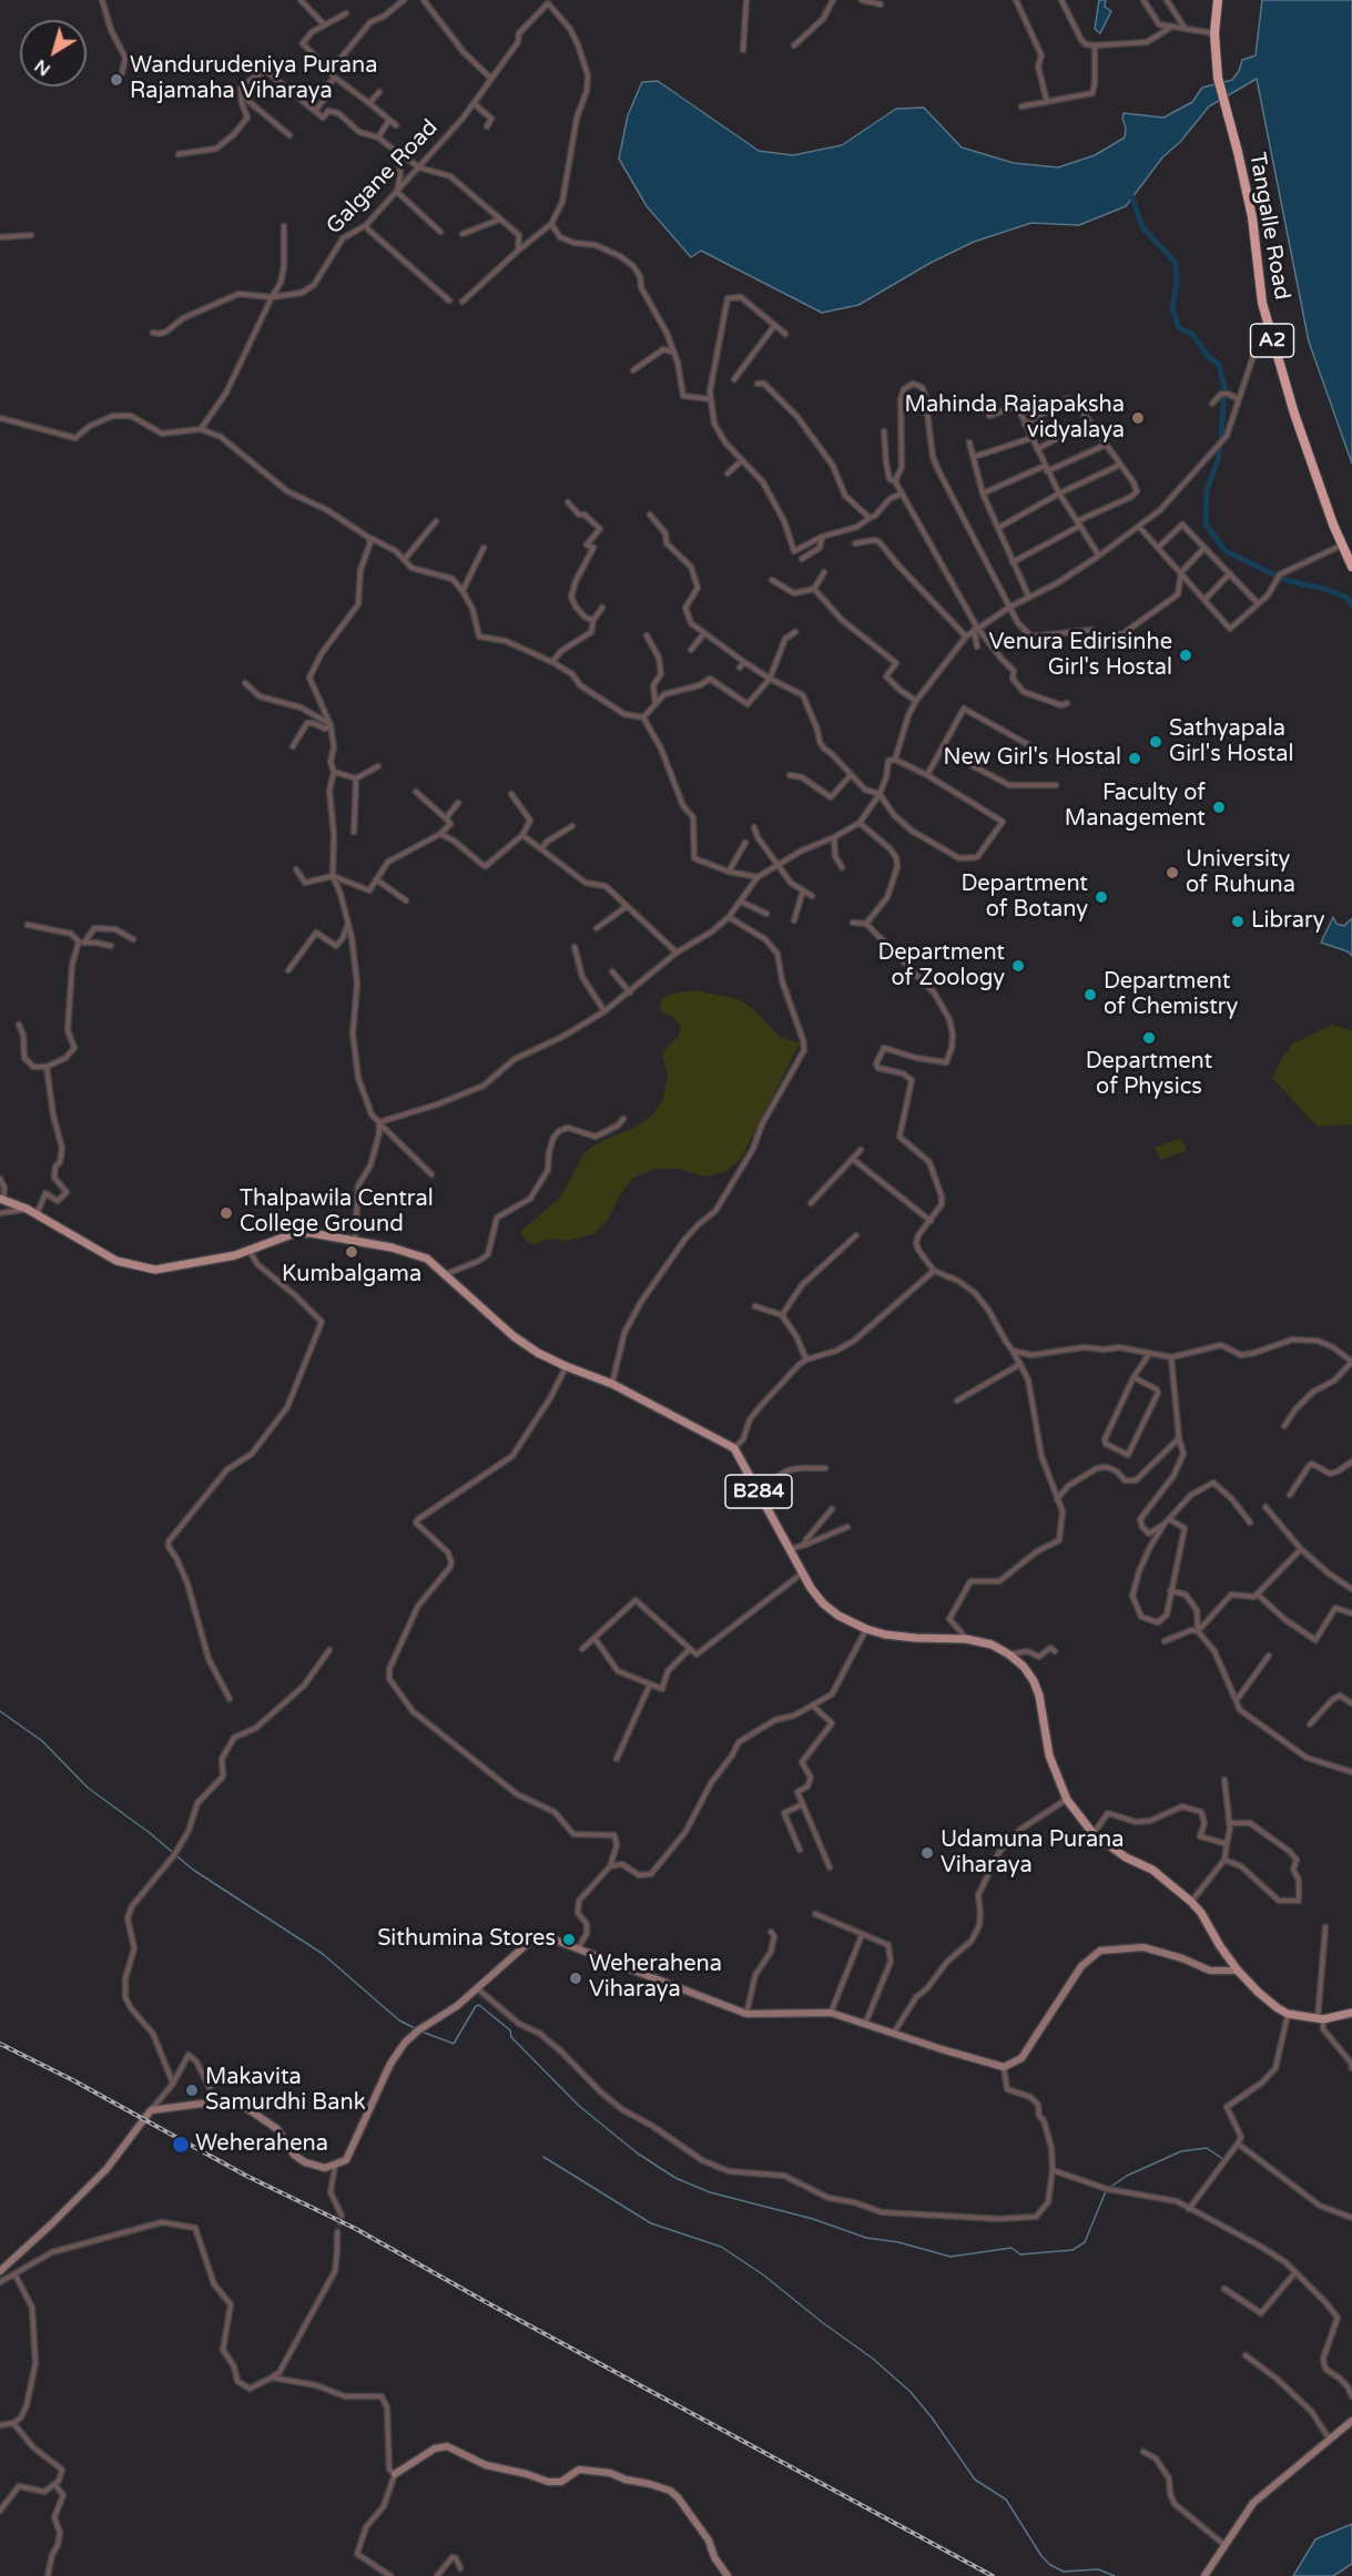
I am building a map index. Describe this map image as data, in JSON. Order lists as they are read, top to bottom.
{
  "streets": {
    "highway": ["Tangalle Road", "A2"],
    "main road": ["B284"],
    "street": ["Galgane Road"]
  },
  "places": [
    "Wandurudeniya Purana Rajamaha Viharaya",
    "Mahinda Rajapaksha vidyalaya",
    "Venura Edirisinhe Girl's Hostal",
    "Sathyapala Girl's Hostal",
    "New Girl's Hostal",
    "Faculty of Management",
    "University of Ruhuna",
    "Department of Botany",
    "Library",
    "Department of Zoology",
    "Department of Chemistry",
    "Department of Physics",
    "Thalpawila Central College Ground",
    "Kumbalgama",
    "Udamuna Purana Viharaya",
    "Sithumina Stores",
    "Weherahena Viharaya",
    "Makavita Samurdhi Bank",
    "Weherahena"
  ],
  "north": "bottom left"
}
